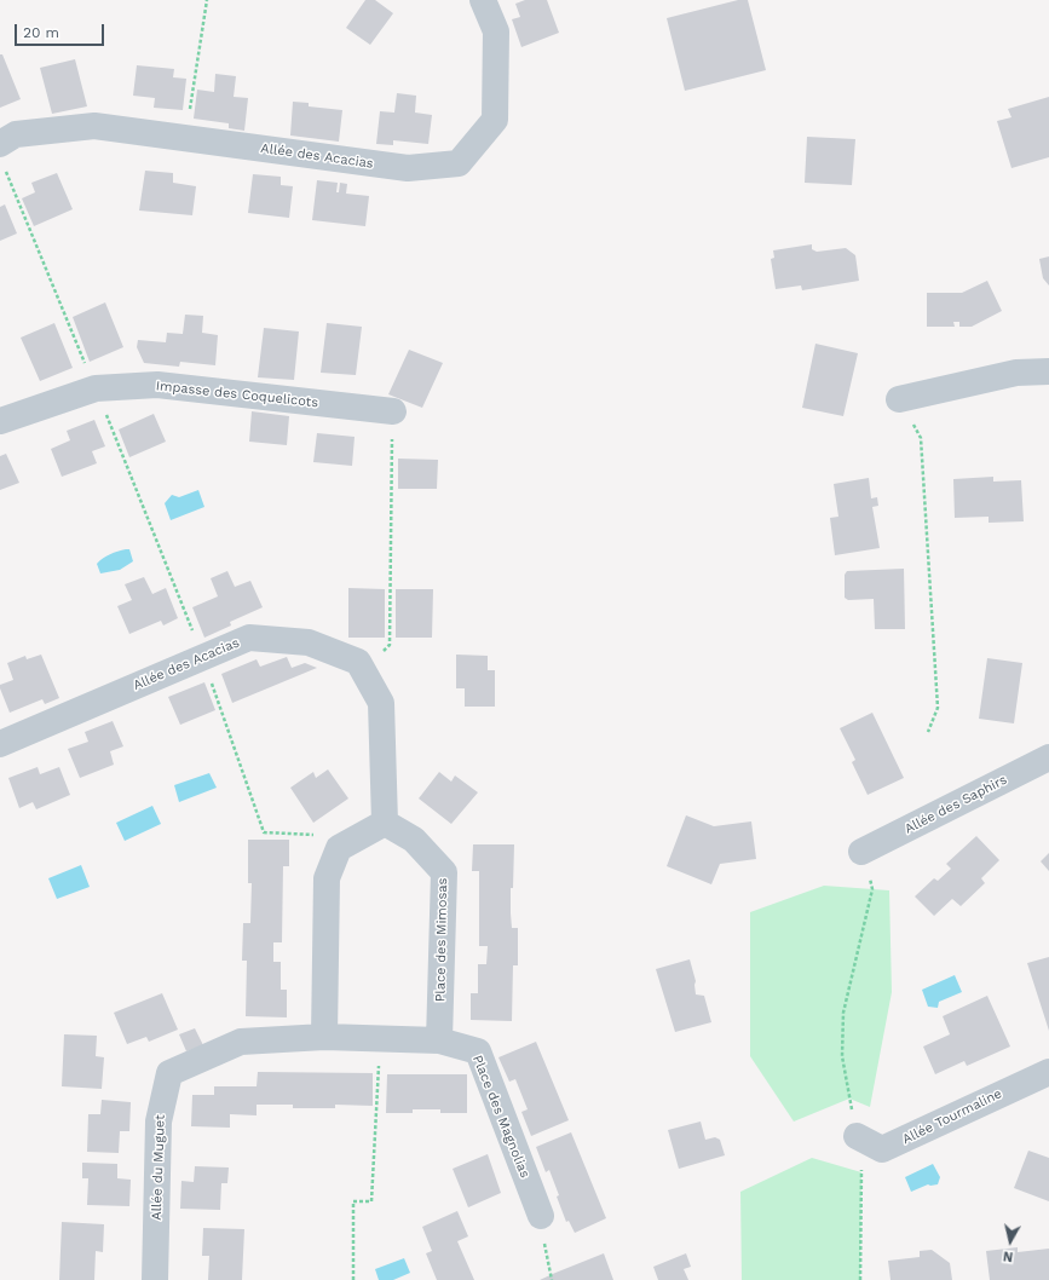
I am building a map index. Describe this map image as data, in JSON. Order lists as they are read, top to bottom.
{
  "streets": {
    "street": [
      "Allée des Acacias",
      "Impasse des Coquelicots",
      "Allée des Saphirs",
      "Place des Mimosas",
      "Place des Magnolias",
      "Allée Tourmaline",
      "Allée du Muguet"
    ]
  },
  "crossings": [
    ["Allée des Acacias", "Place des Mimosas"],
    ["Place des Mimosas", "Place des Magnolias"]
  ],
  "scale_bar": "20 m",
  "north": "bottom"
}
